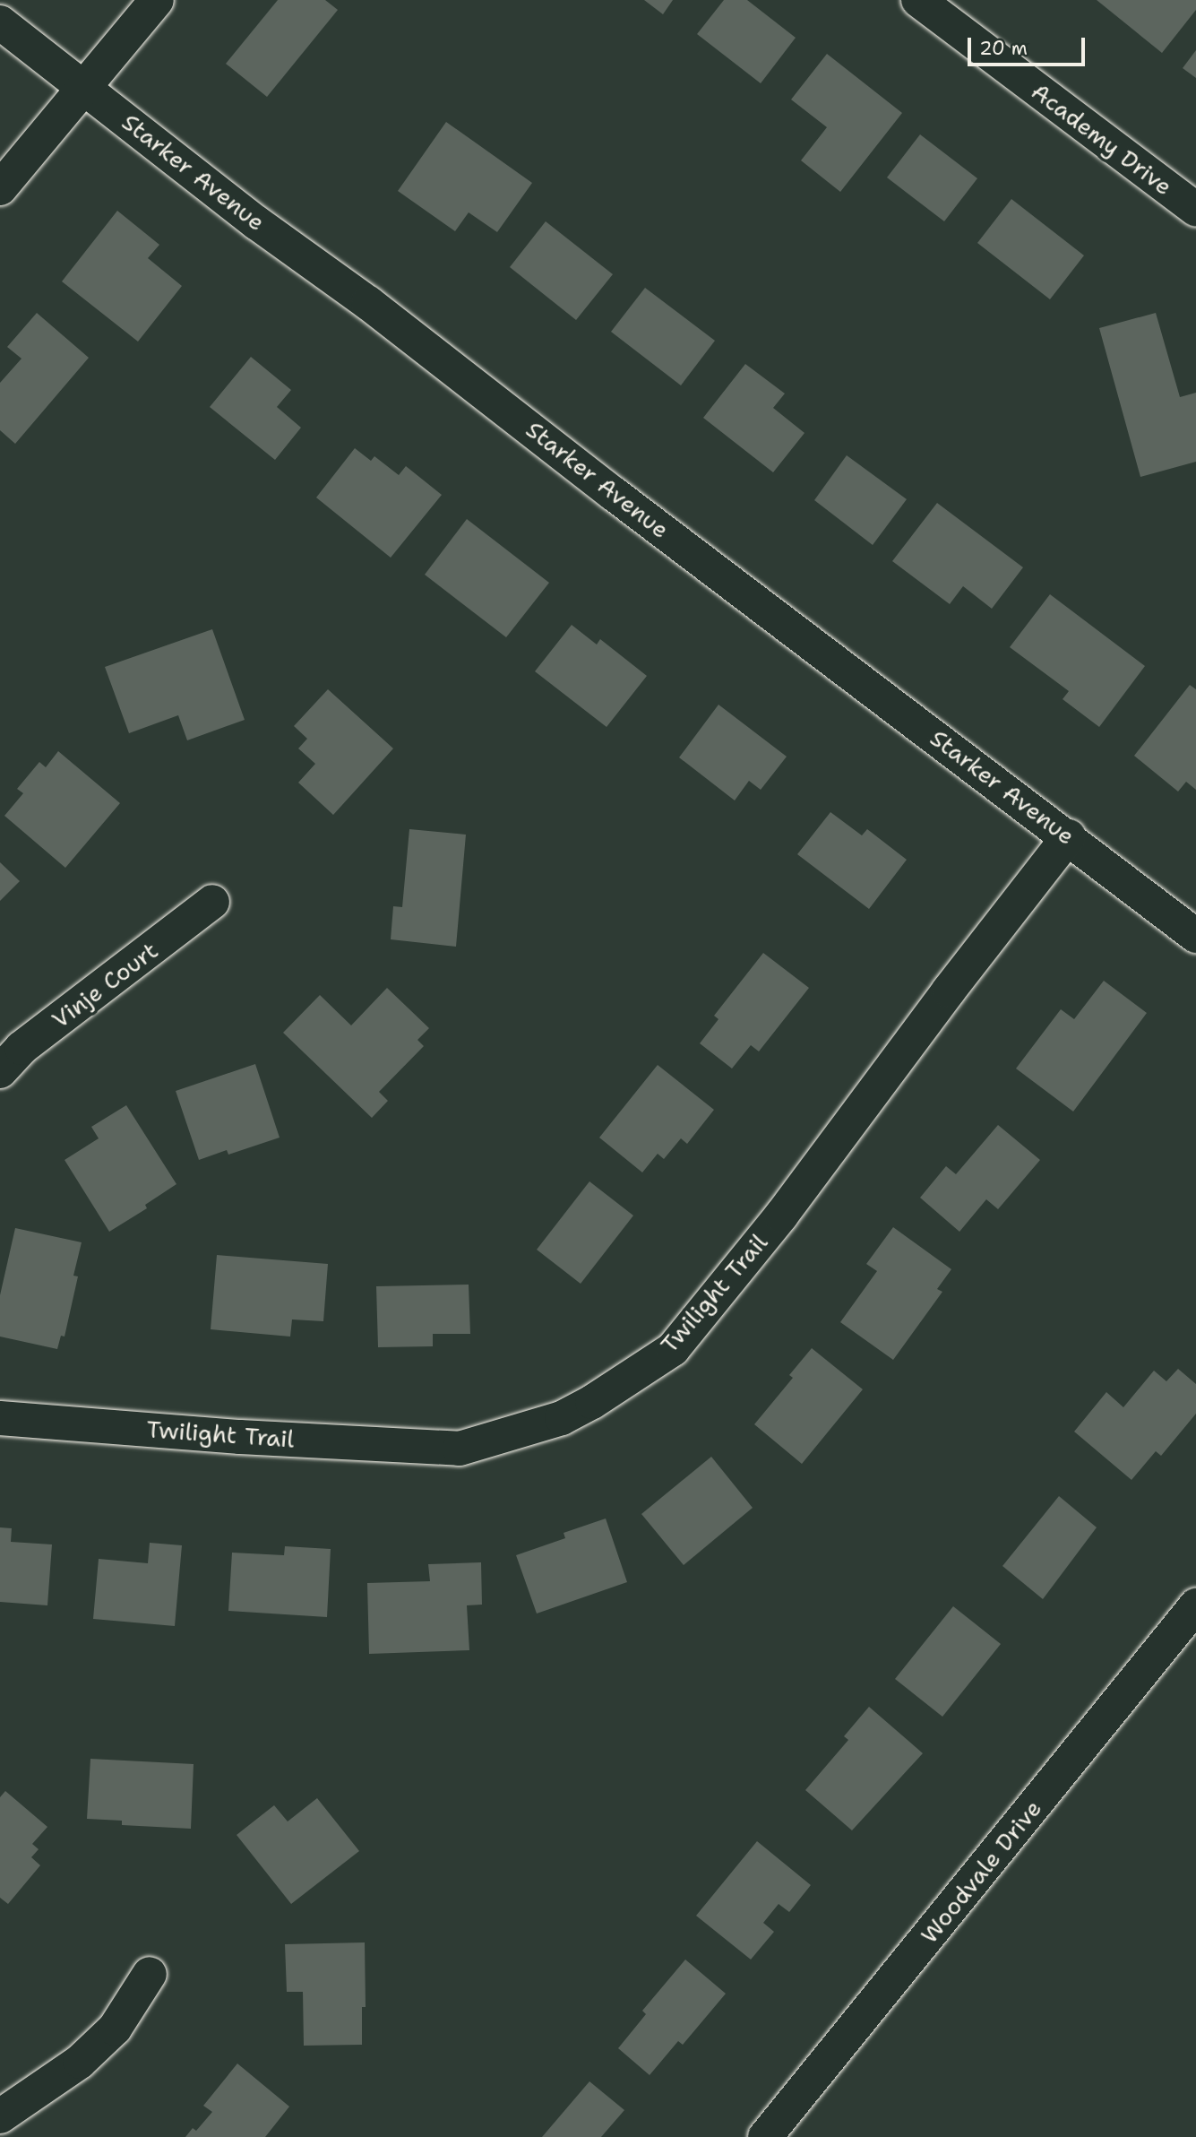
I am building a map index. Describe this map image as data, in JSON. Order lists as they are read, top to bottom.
{
  "streets": {
    "street": [
      "Academy Drive",
      "Starker Avenue",
      "Vinje Court",
      "Twilight Trail",
      "Woodvale Drive"
    ]
  },
  "crossings": [
    ["Starker Avenue", "Twilight Trail"]
  ],
  "scale_bar": "20 m"
}
